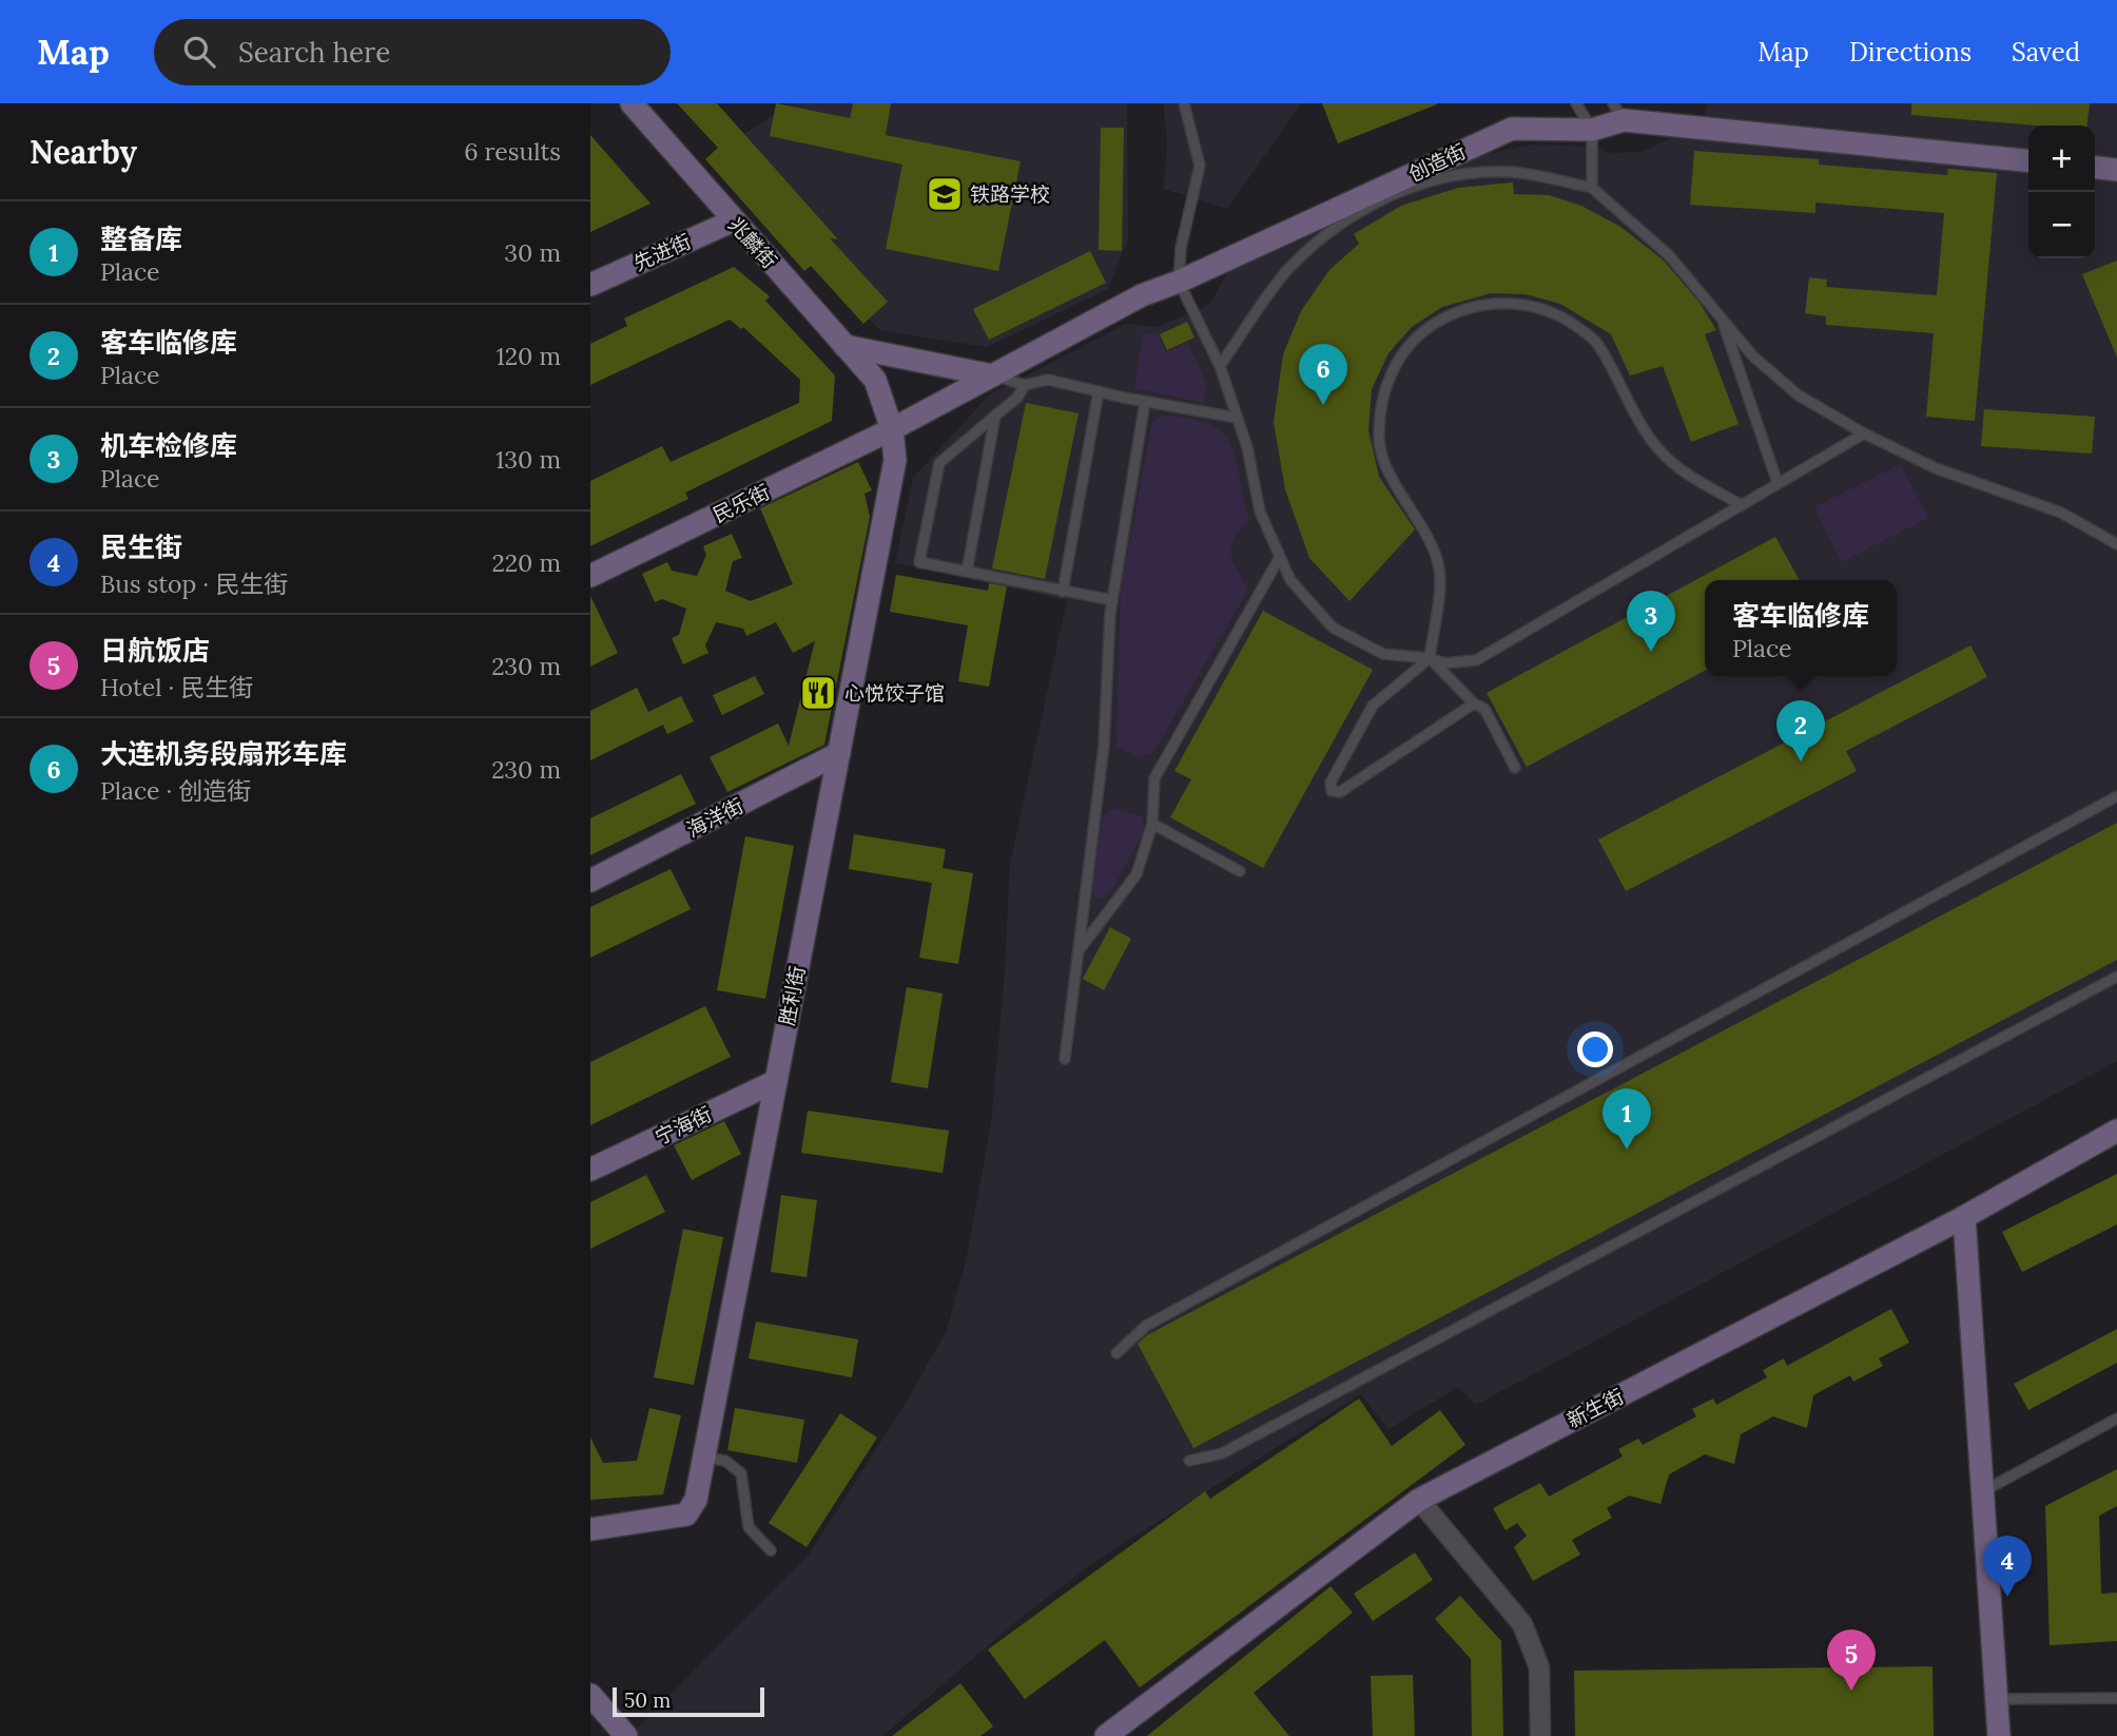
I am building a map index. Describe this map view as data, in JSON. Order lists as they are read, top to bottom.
{
  "streets": {
    "street": [
      "创造街",
      "兆麟街",
      "先进街",
      "民乐街",
      "海洋街",
      "胜利街",
      "宁海街",
      "新生街"
    ]
  },
  "crossings": [
    ["创造街", "民乐街"],
    ["创造街", "胜利街"],
    ["兆麟街", "先进街"],
    ["兆麟街", "胜利街"],
    ["民乐街", "胜利街"],
    ["海洋街", "胜利街"],
    ["胜利街", "宁海街"]
  ],
  "places": {
    "school or university": ["铁路学校"],
    "restaurant": ["心悦饺子馆"]
  },
  "scale_bar": "50 m",
  "page": {
    "header": "Map",
    "search": "Search here",
    "nav": ["Map", "Directions", "Saved"],
    "heading": ["Nearby", "6 results"],
    "map_buttons": ["+", "−"],
    "list": [
      {
        "mark": "1",
        "name": "整备库",
        "note": "Place",
        "value": "30 m"
      },
      {
        "mark": "2",
        "name": "客车临修库",
        "note": "Place",
        "value": "120 m"
      },
      {
        "mark": "3",
        "name": "机车检修库",
        "note": "Place",
        "value": "130 m"
      },
      {
        "mark": "4",
        "name": "民生街",
        "note": "Bus stop · 民生街",
        "value": "220 m"
      },
      {
        "mark": "5",
        "name": "日航饭店",
        "note": "Hotel · 民生街",
        "value": "230 m"
      },
      {
        "mark": "6",
        "name": "大连机务段扇形车库",
        "note": "Place · 创造街",
        "value": "230 m"
      }
    ],
    "pins": [
      "6",
      "3",
      "2",
      "1",
      "4",
      "5"
    ],
    "popup": ["客车临修库", "Place"],
    "scale": "50 m"
  }
}
